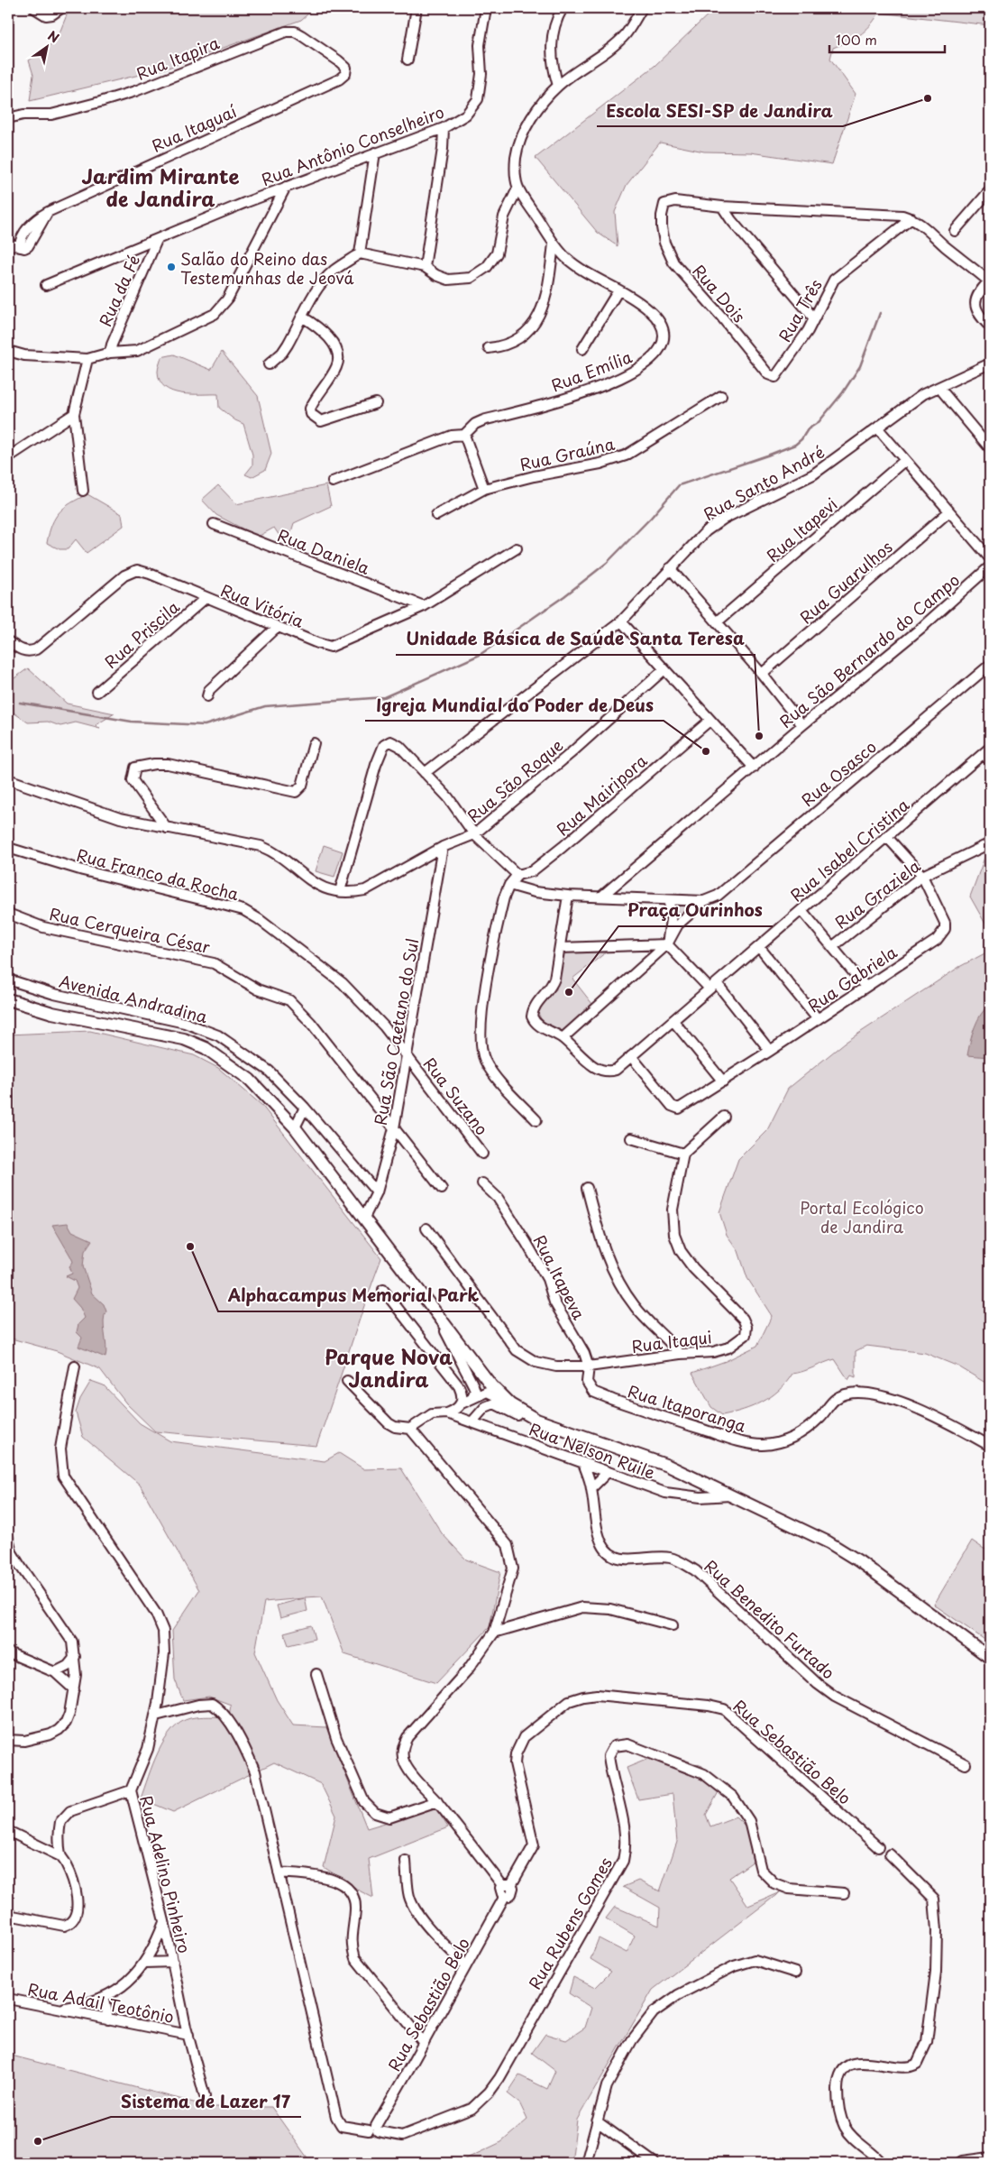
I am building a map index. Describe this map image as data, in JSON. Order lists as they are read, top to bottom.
{
  "streets": {
    "street": [
      "Rua Itapira",
      "Rua Itaguaí",
      "Rua Antônio Conselheiro",
      "Rua da Fé",
      "Rua Dois",
      "Rua Três",
      "Rua Emília",
      "Rua Graúna",
      "Rua Santo André",
      "Rua Itapevi",
      "Rua Daniela",
      "Rua Guarulhos",
      "Rua Vitória",
      "Rua Priscila",
      "Rua São Bernardo do Campo",
      "Rua Osasco",
      "Rua São Roque",
      "Rua Mairipora",
      "Rua Isabel Cristina",
      "Rua Franco da Rocha",
      "Rua Graziela",
      "Rua Cerqueira César",
      "Rua Gabriela",
      "Avenida Andradina",
      "Rua São Caetano do Sul",
      "Rua Suzano",
      "Rua Itapeva",
      "Rua Itaqui",
      "Rua Itaporanga",
      "Rua Nelson Ruile",
      "Rua Benedito Furtado",
      "Rua Sebastião Belo",
      "Rua Adelino Pinheiro",
      "Rua Rubens Gomes",
      "Rua Adail Teotônio"
    ]
  },
  "crossings": [
    ["Rua Itapira", "Rua Itaguaí"],
    ["Rua Antônio Conselheiro", "Rua da Fé"],
    ["Rua Dois", "Rua Três"],
    ["Rua Daniela", "Rua Vitória"],
    ["Rua Vitória", "Rua Priscila"],
    ["Rua São Bernardo do Campo", "Rua Osasco"],
    ["Rua Osasco", "Rua Mairipora"],
    ["Rua Osasco", "Rua Isabel Cristina"],
    ["Rua São Roque", "Rua São Caetano do Sul"],
    ["Rua Isabel Cristina", "Rua Gabriela"],
    ["Rua Franco da Rocha", "Rua São Caetano do Sul"],
    ["Rua Franco da Rocha", "Rua Suzano"],
    ["Rua Graziela", "Rua Gabriela"],
    ["Rua Cerqueira César", "Rua São Caetano do Sul"],
    ["Avenida Andradina", "Rua São Caetano do Sul"],
    ["Rua São Caetano do Sul", "Rua Suzano"],
    ["Rua Itapeva", "Rua Itaqui"],
    ["Rua Itapeva", "Rua Itaporanga"],
    ["Rua Itaqui", "Rua Itaporanga"],
    ["Rua Nelson Ruile", "Rua Benedito Furtado"],
    ["Rua Sebastião Belo", "Rua Rubens Gomes"],
    ["Rua Adelino Pinheiro", "Rua Rubens Gomes"],
    ["Rua Adelino Pinheiro", "Rua Adail Teotônio"]
  ],
  "districts": ["Jardim Mirante de Jandira", "Parque Nova Jandira"],
  "parks": ["Portal Ecológico de Jandira"],
  "places": [
    "Escola SESI-SP de Jandira",
    "Salão do Reino das Testemunhas de Jeová",
    "Unidade Básica de Saúde Santa Teresa",
    "Igreja Mundial do Poder de Deus",
    "Praça Ourinhos",
    "Alphacampus Memorial Park",
    "Sistema de Lazer 17"
  ],
  "scale_bar": "100 m",
  "north": "top right"
}
